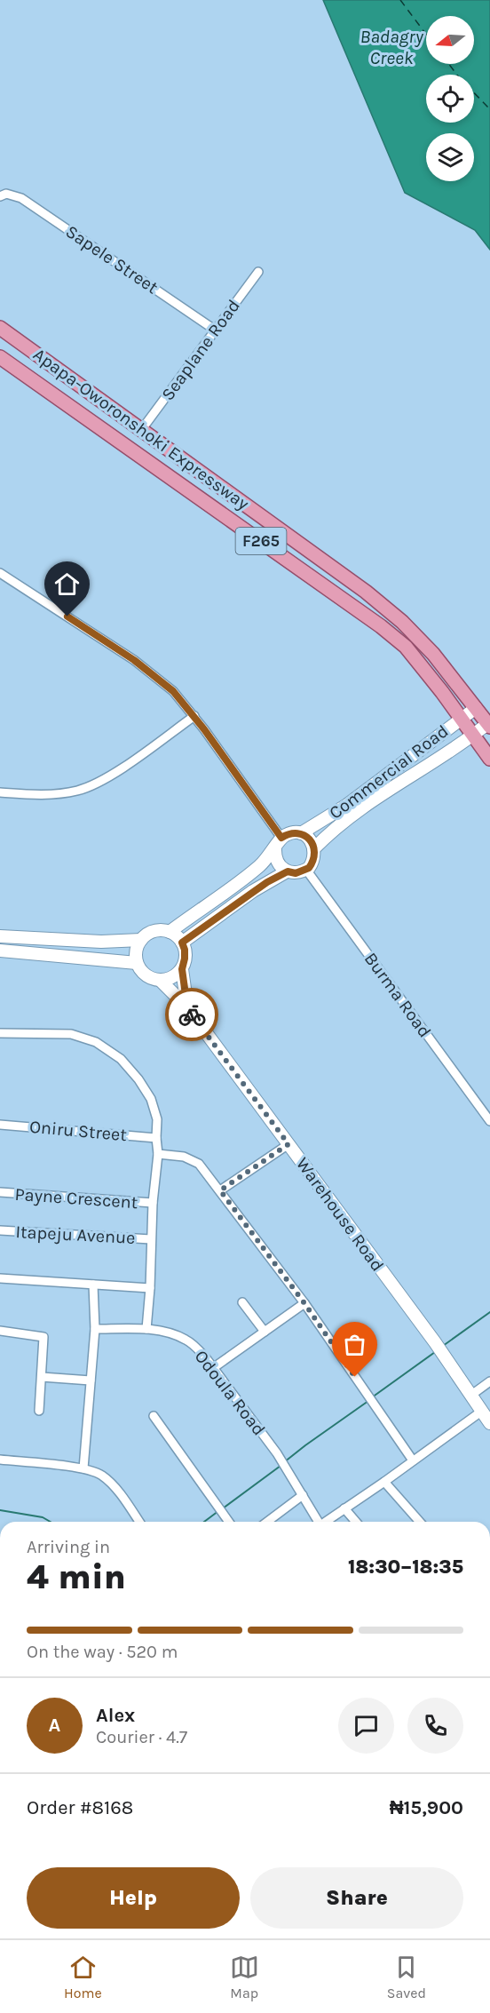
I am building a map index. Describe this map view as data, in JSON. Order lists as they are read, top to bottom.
{
  "streets": {
    "main road": [
      "Apapa-Oworonshoki Expressway",
      "F265",
      "Commercial Road",
      "Warehouse Road"
    ],
    "street": [
      "Sapele Street",
      "Seaplane Road",
      "Burma Road",
      "Oniru Street",
      "Payne Crescent",
      "Itapeju Avenue",
      "Odoula Road"
    ]
  },
  "crossings": [
    ["Sapele Street", "Seaplane Road"],
    ["Seaplane Road", "Apapa-Oworonshoki Expressway"],
    ["Apapa-Oworonshoki Expressway", "Commercial Road"],
    ["Commercial Road", "Burma Road"]
  ],
  "water": ["Badagry Creek"],
  "north": "left",
  "page": {
    "heading": ["4 min", "Arriving in", "18:30–18:35"],
    "panel": [
      "Alex",
      "Courier · 4.7",
      "Order #8168",
      "₦15,900"
    ],
    "bar": "On the way · 520 m",
    "round": "A",
    "buttons": ["Help", "Share"],
    "tabs": ["Home", "Map", "Saved"]
  }
}
